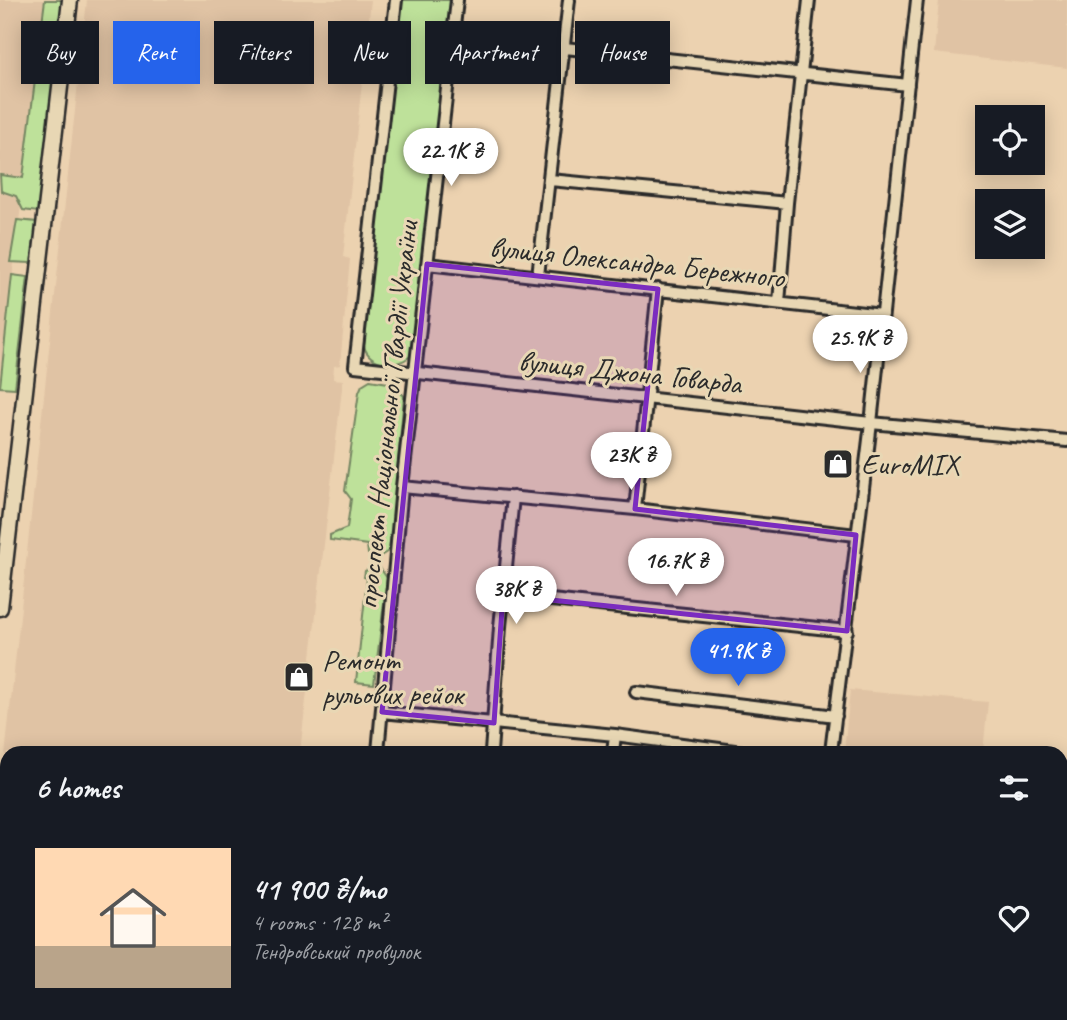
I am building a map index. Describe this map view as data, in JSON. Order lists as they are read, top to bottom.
{
  "streets": {
    "street": ["вулиця Олександра Бережного", "вулиця Джона Говарда", "проспект Національної Гвардії України"]
  },
  "crossings": [
    ["вулиця Олександра Бережного", "проспект Національної Гвардії України"],
    ["вулиця Джона Говарда", "проспект Національної Гвардії України"]
  ],
  "places": {
    "shop": ["EuroMIX", "Ремонт рульових рейок"]
  },
  "page": {
    "chip": [
      "Buy",
      "Rent",
      "Filters",
      "New",
      "Apartment",
      "House"
    ],
    "price": [
      "22.1K ₴",
      "25.9K ₴",
      "23K ₴",
      "16.7K ₴",
      "38K ₴",
      "41.9K ₴"
    ],
    "heading": "6 homes",
    "list": [
      {
        "name": "41 900 ₴/mo",
        "note": "4 rooms · 128 m² · Тендровський провулок"
      }
    ]
  }
}
